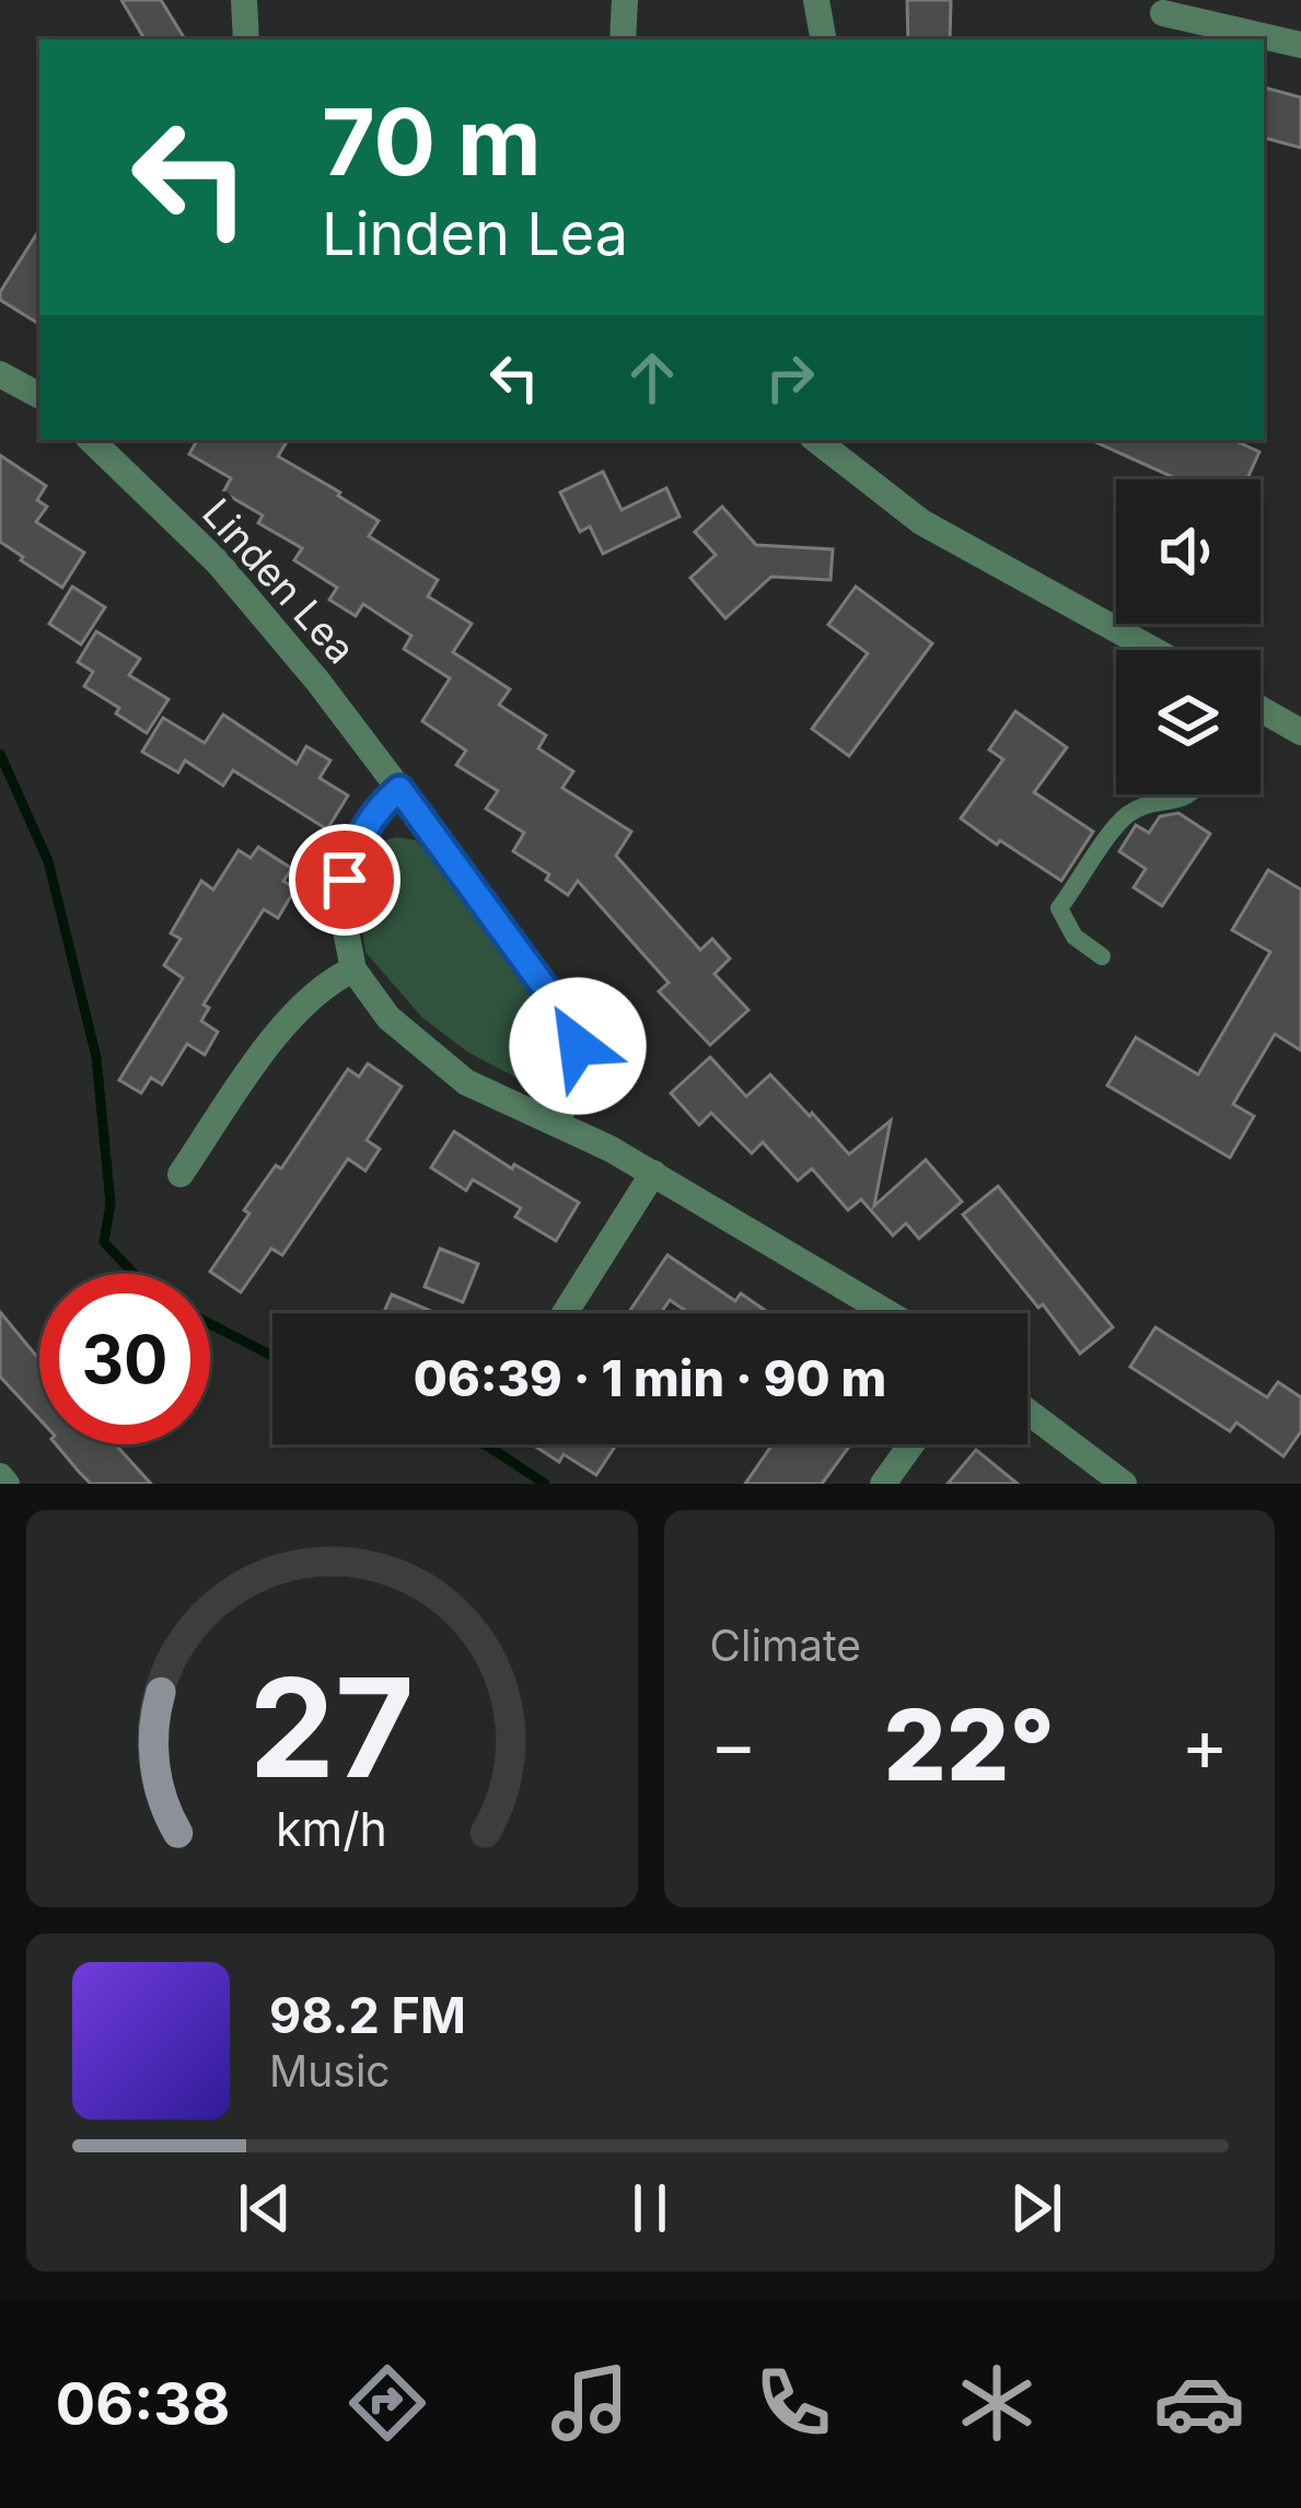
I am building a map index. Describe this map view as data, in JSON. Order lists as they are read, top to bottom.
{
  "streets": {
    "street": ["Linden Lea"]
  },
  "page": {
    "turn": ["70 m", "Linden Lea"],
    "limit": "30",
    "trip": "06:39 · 1 min · 90 m",
    "tile": "Climate",
    "heat": ["−", "22°", "+"],
    "song": ["98.2 FM", "Music"],
    "tabs": "06:38",
    "gauge": ["27", "km/h"]
  }
}
